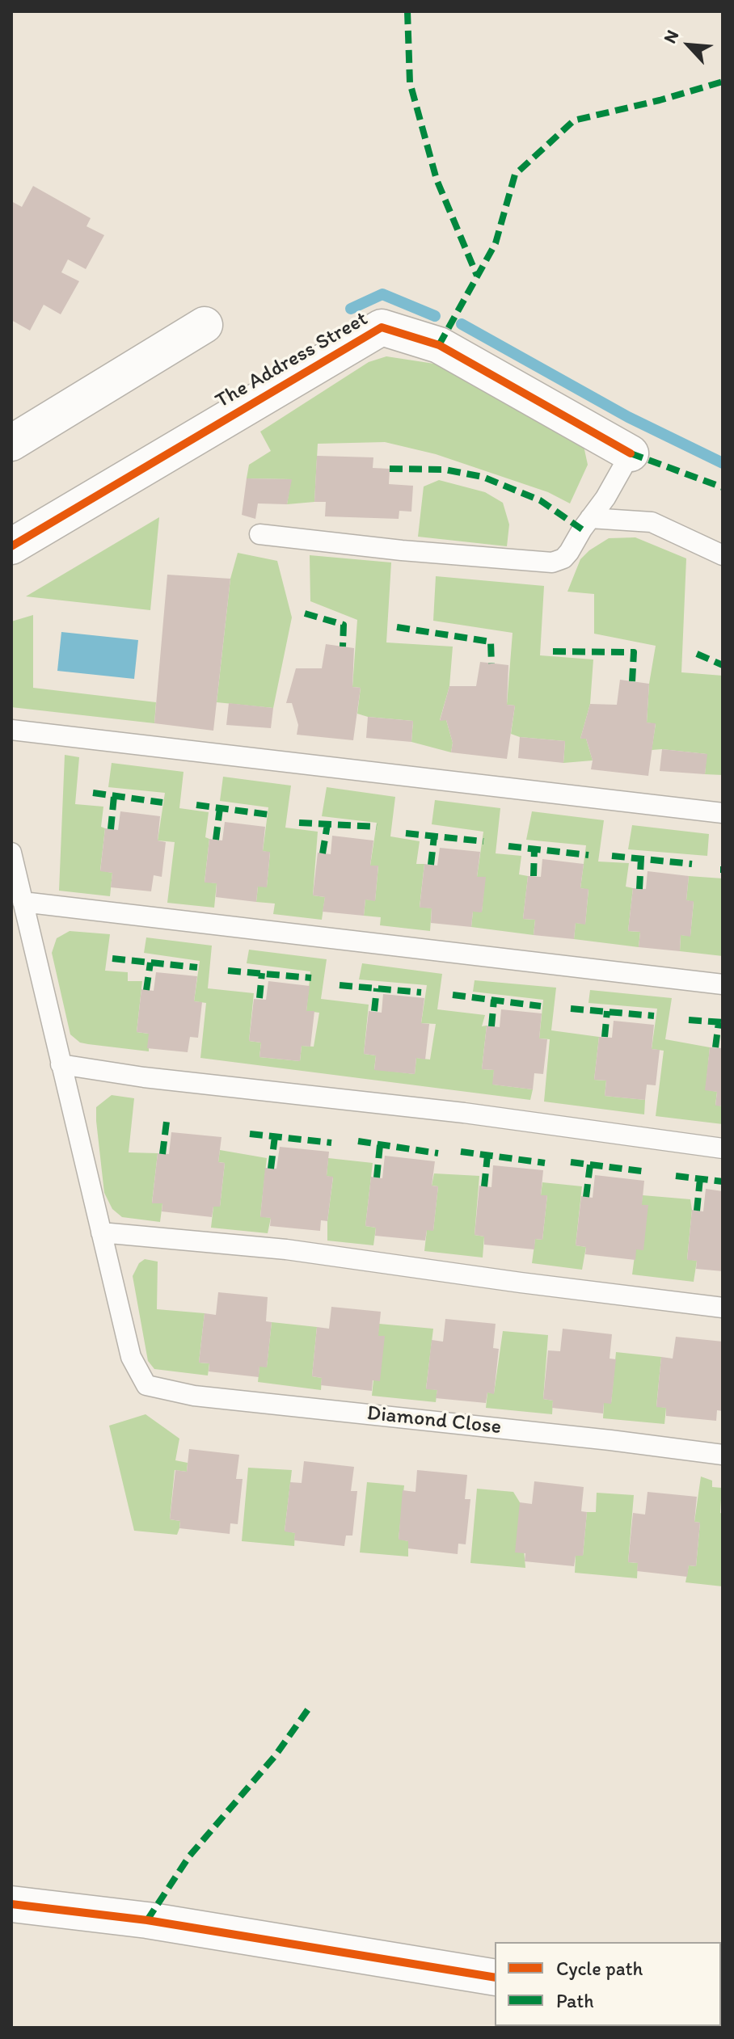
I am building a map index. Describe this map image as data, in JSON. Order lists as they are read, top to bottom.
{
  "streets": {
    "street": ["The Address Street"],
    "lane": ["Diamond Close"]
  },
  "legend": ["Cycle path", "Path"],
  "north": "top left"
}
